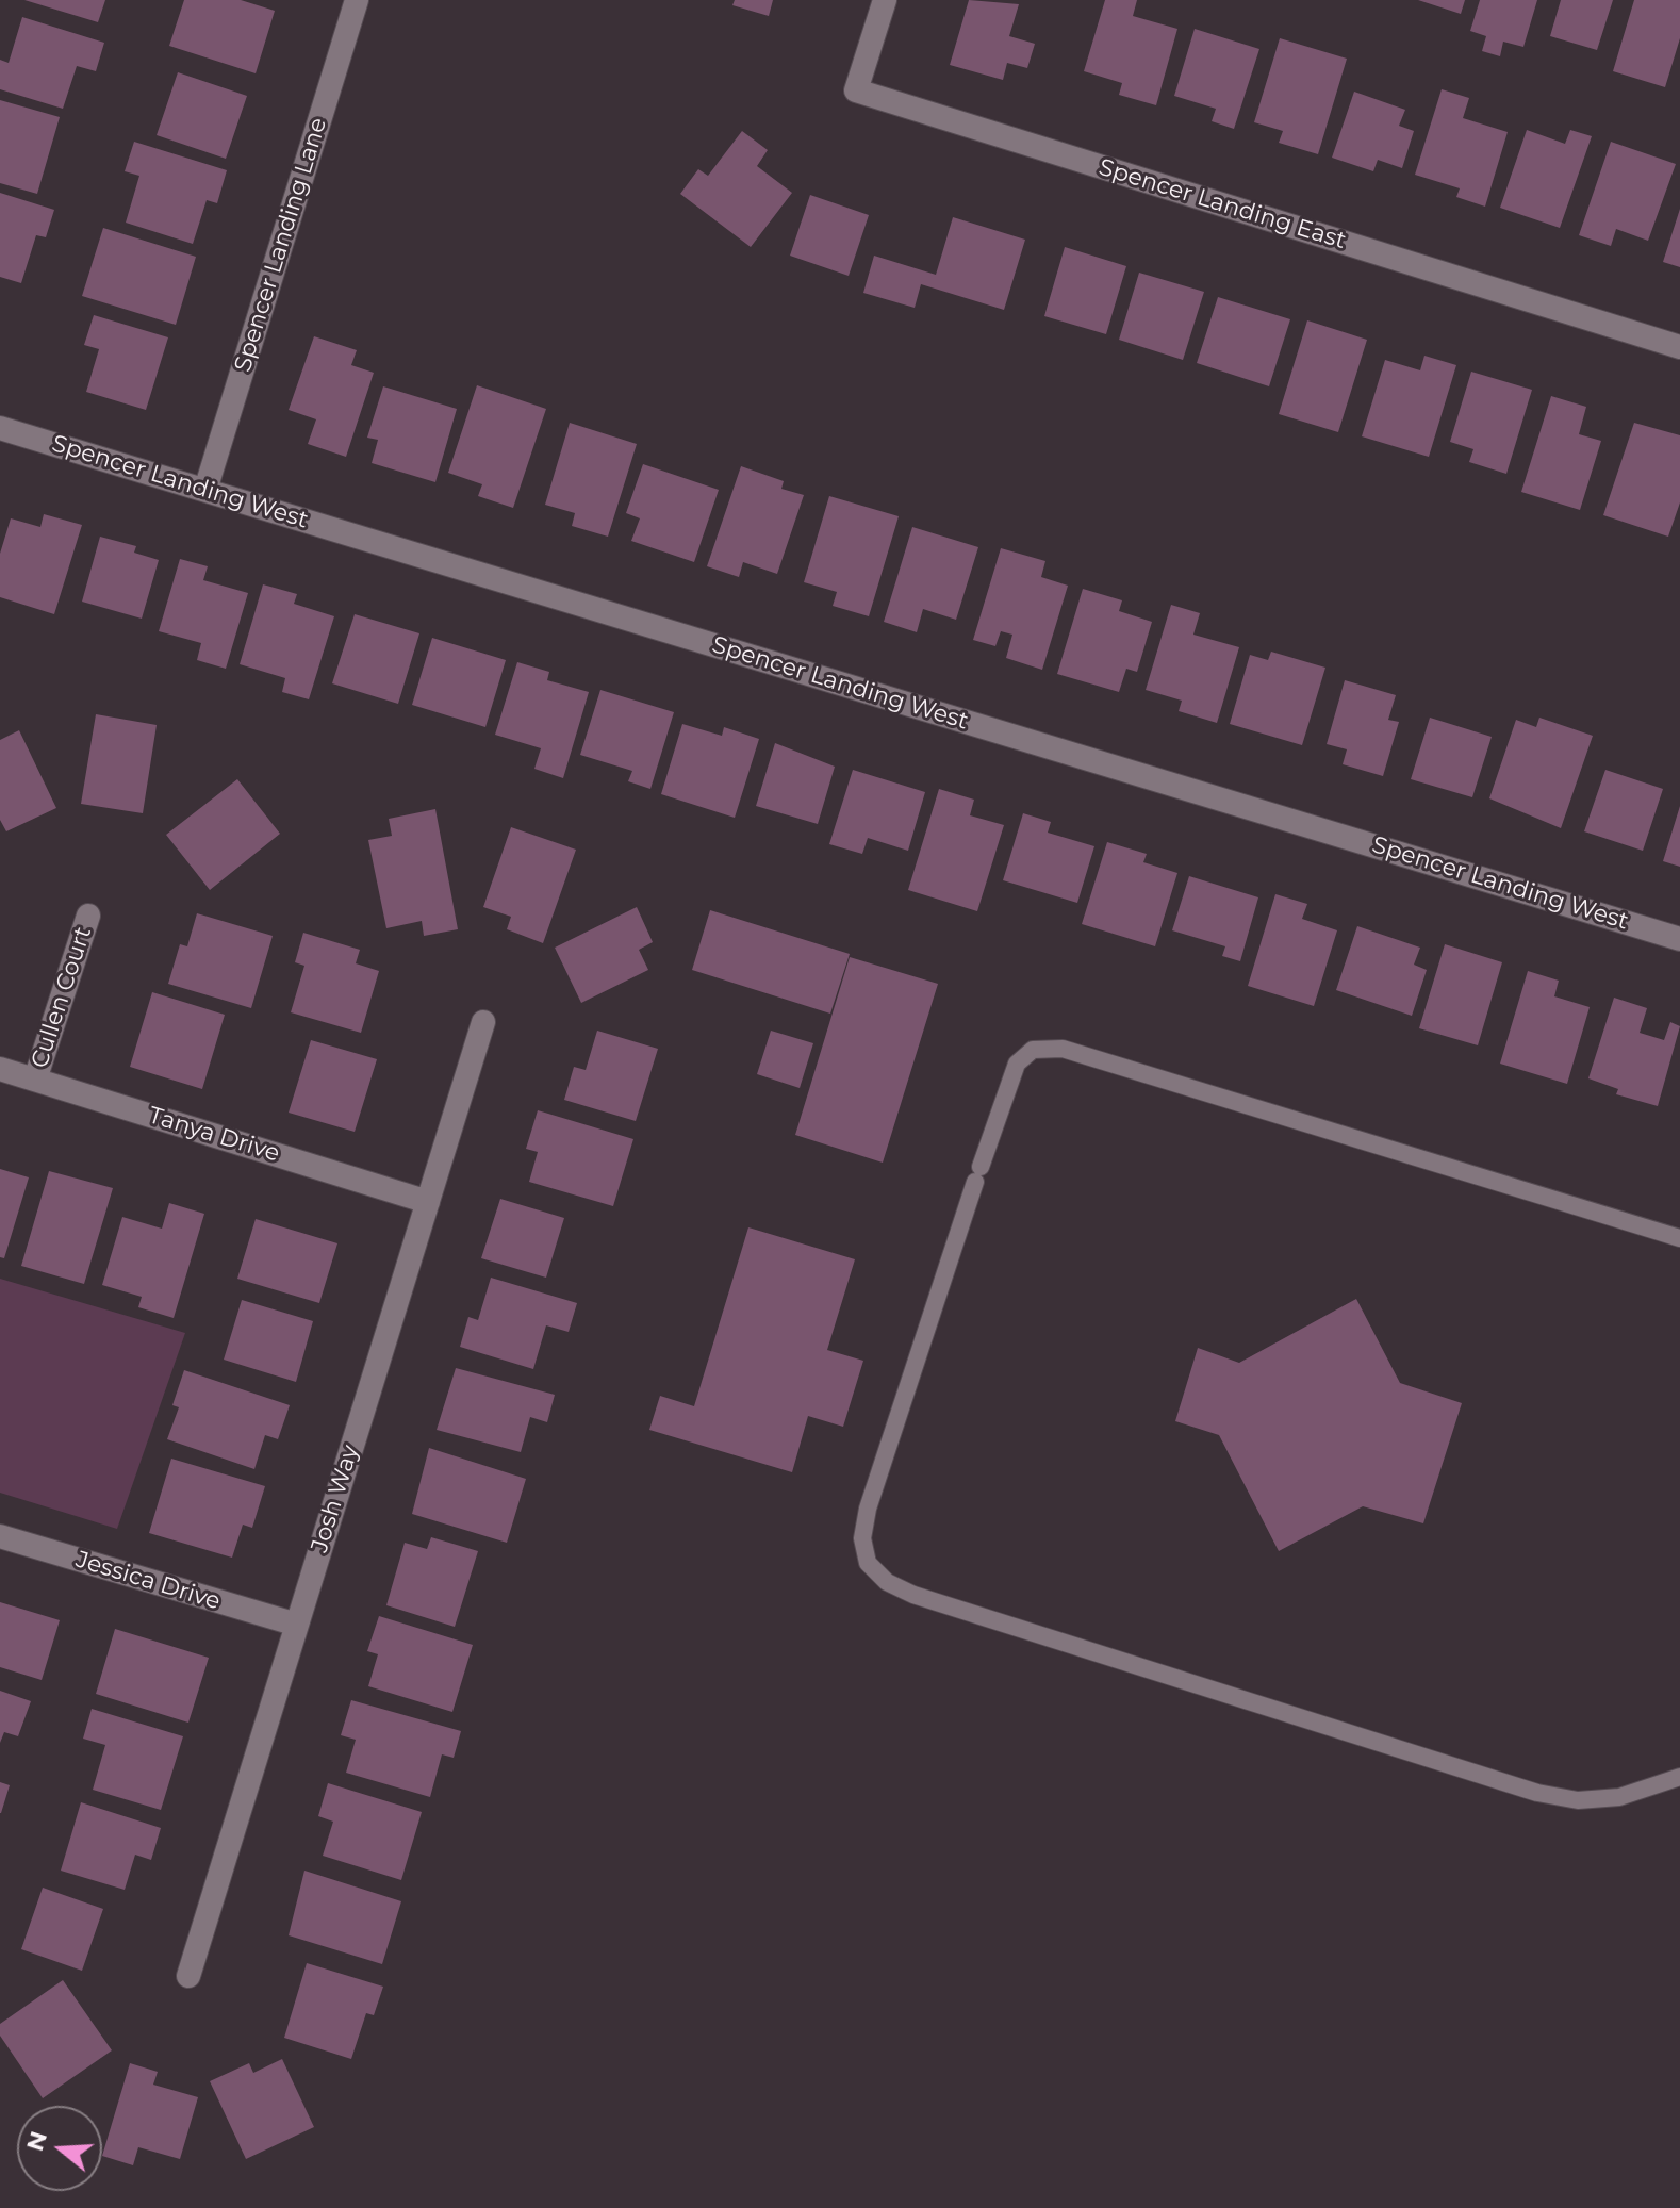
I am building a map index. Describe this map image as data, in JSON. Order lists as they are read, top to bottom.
{
  "streets": {
    "street": [
      "Spencer Landing East",
      "Spencer Landing Lane",
      "Spencer Landing West",
      "Cullen Court",
      "Tanya Drive",
      "Josh Way",
      "Jessica Drive"
    ]
  },
  "crossings": [
    ["Spencer Landing Lane", "Spencer Landing West"],
    ["Cullen Court", "Tanya Drive"],
    ["Tanya Drive", "Josh Way"],
    ["Josh Way", "Jessica Drive"]
  ],
  "north": "left"
}
